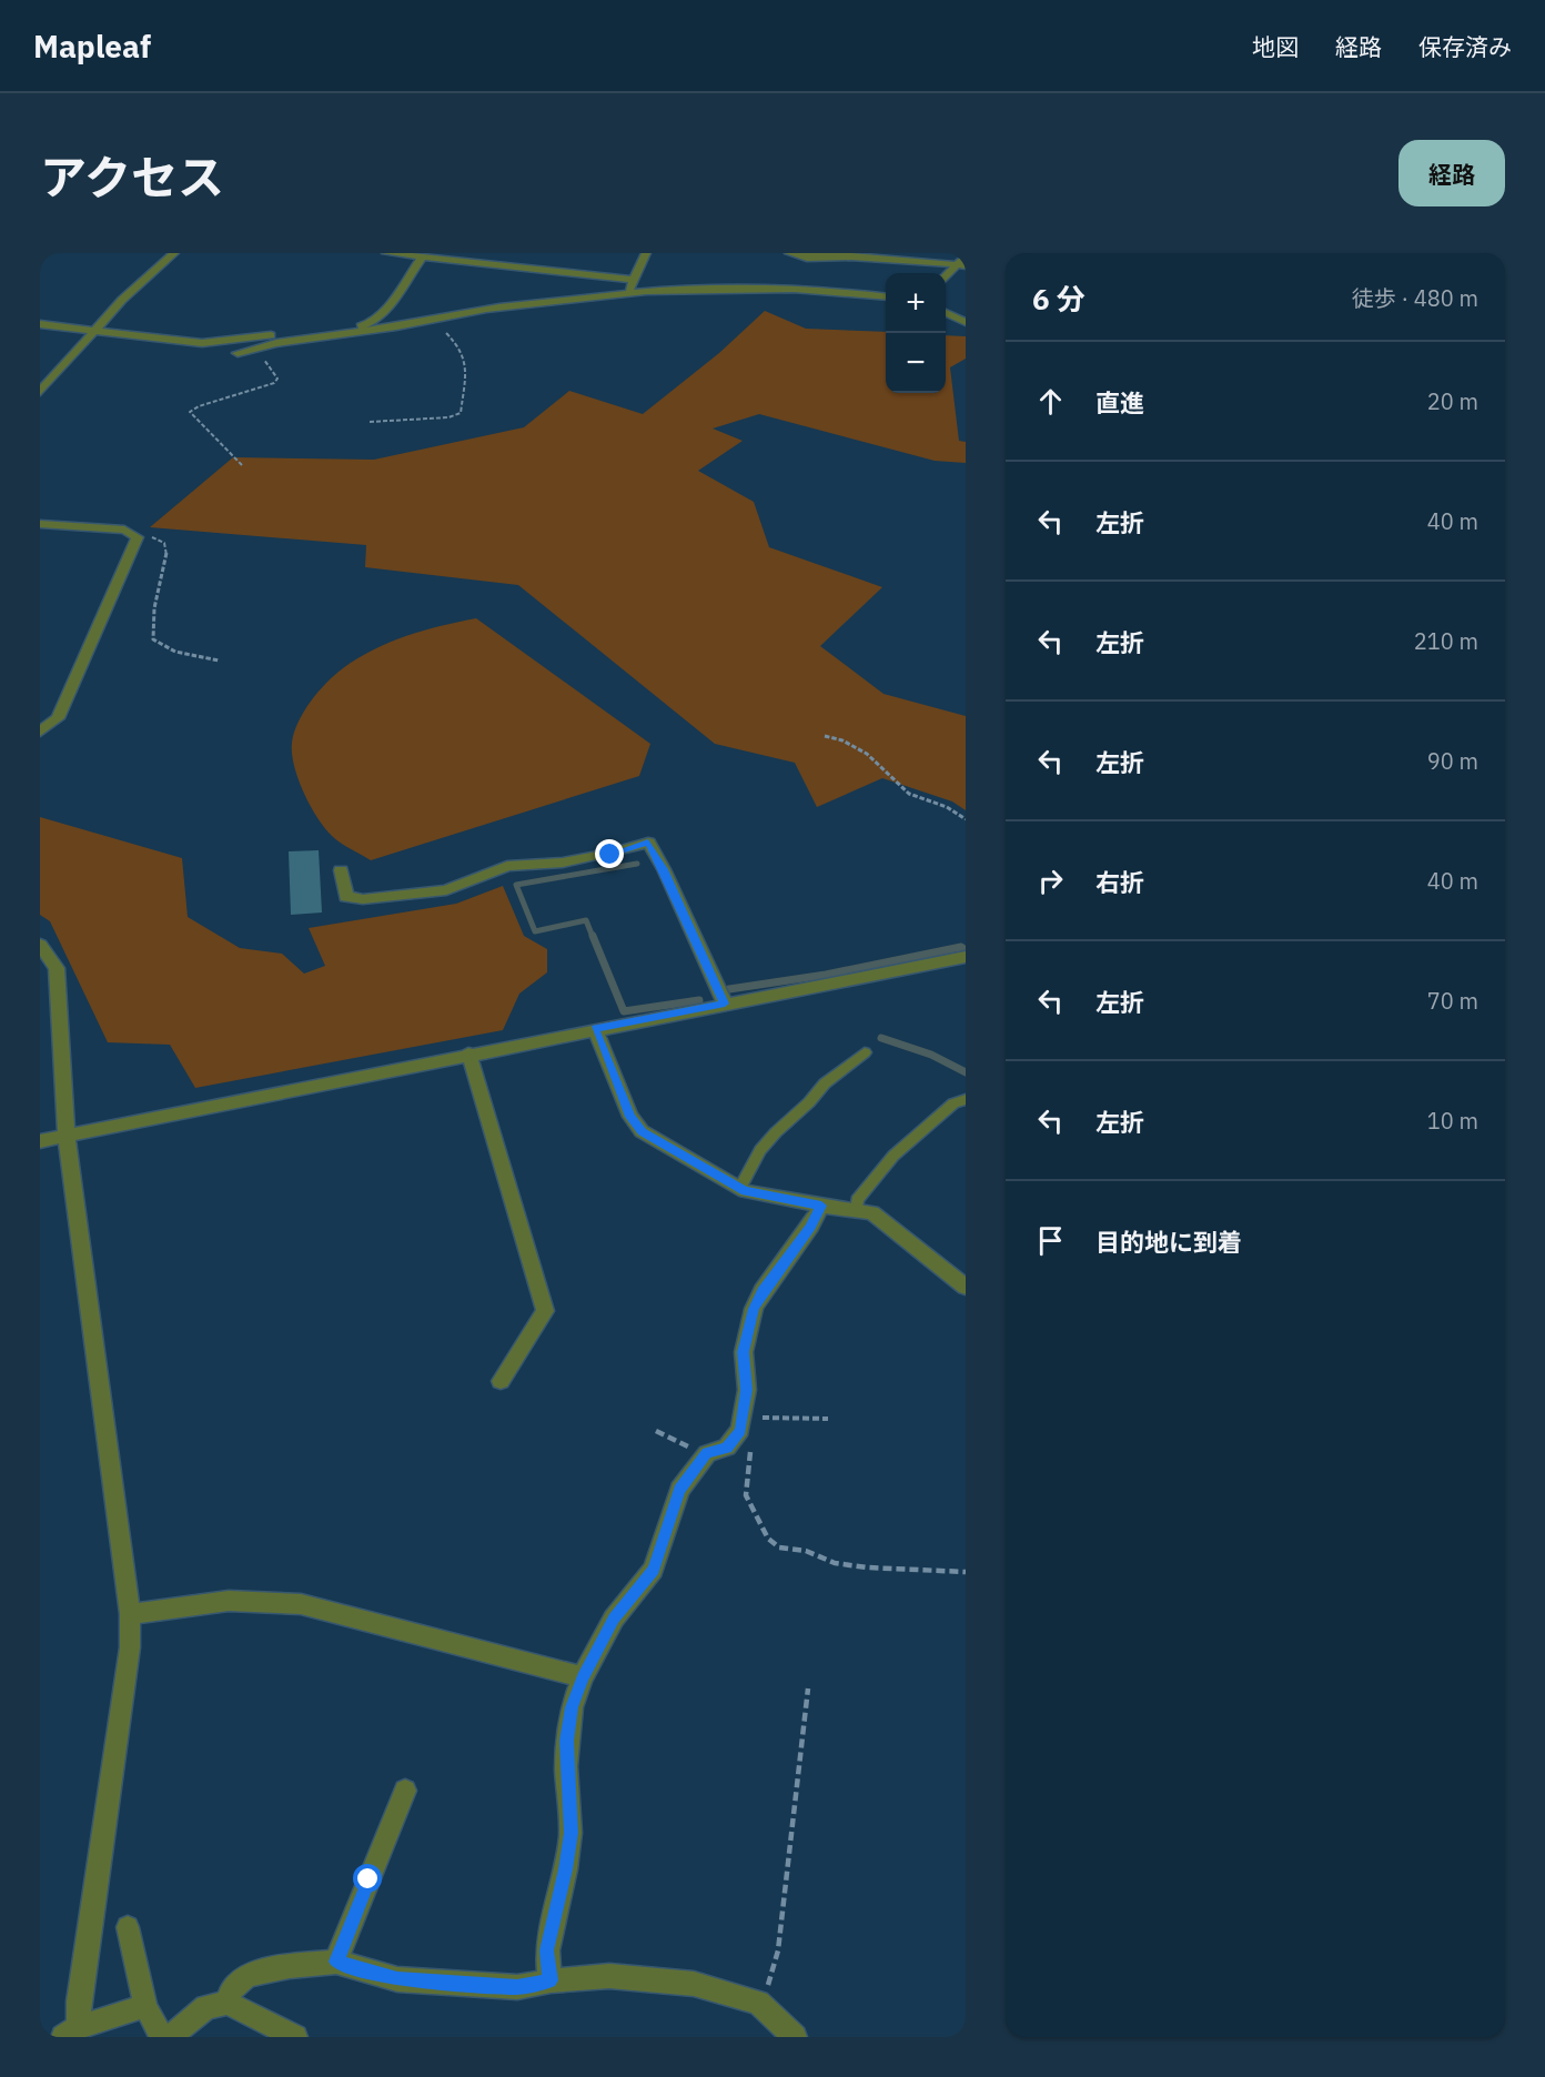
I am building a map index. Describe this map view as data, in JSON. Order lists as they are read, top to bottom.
{
  "page": {
    "header": "Mapleaf",
    "nav": ["地図", "経路", "保存済み"],
    "title": "アクセス",
    "buttons": "経路",
    "heading": ["6 分", "徒歩 · 480 m"],
    "map_buttons": ["+", "−"],
    "list": [
      ["直進", "20 m"],
      ["左折", "40 m"],
      ["左折", "210 m"],
      ["左折", "90 m"],
      ["右折", "40 m"],
      ["左折", "70 m"],
      ["左折", "10 m"],
      "目的地に到着"
    ]
  }
}
